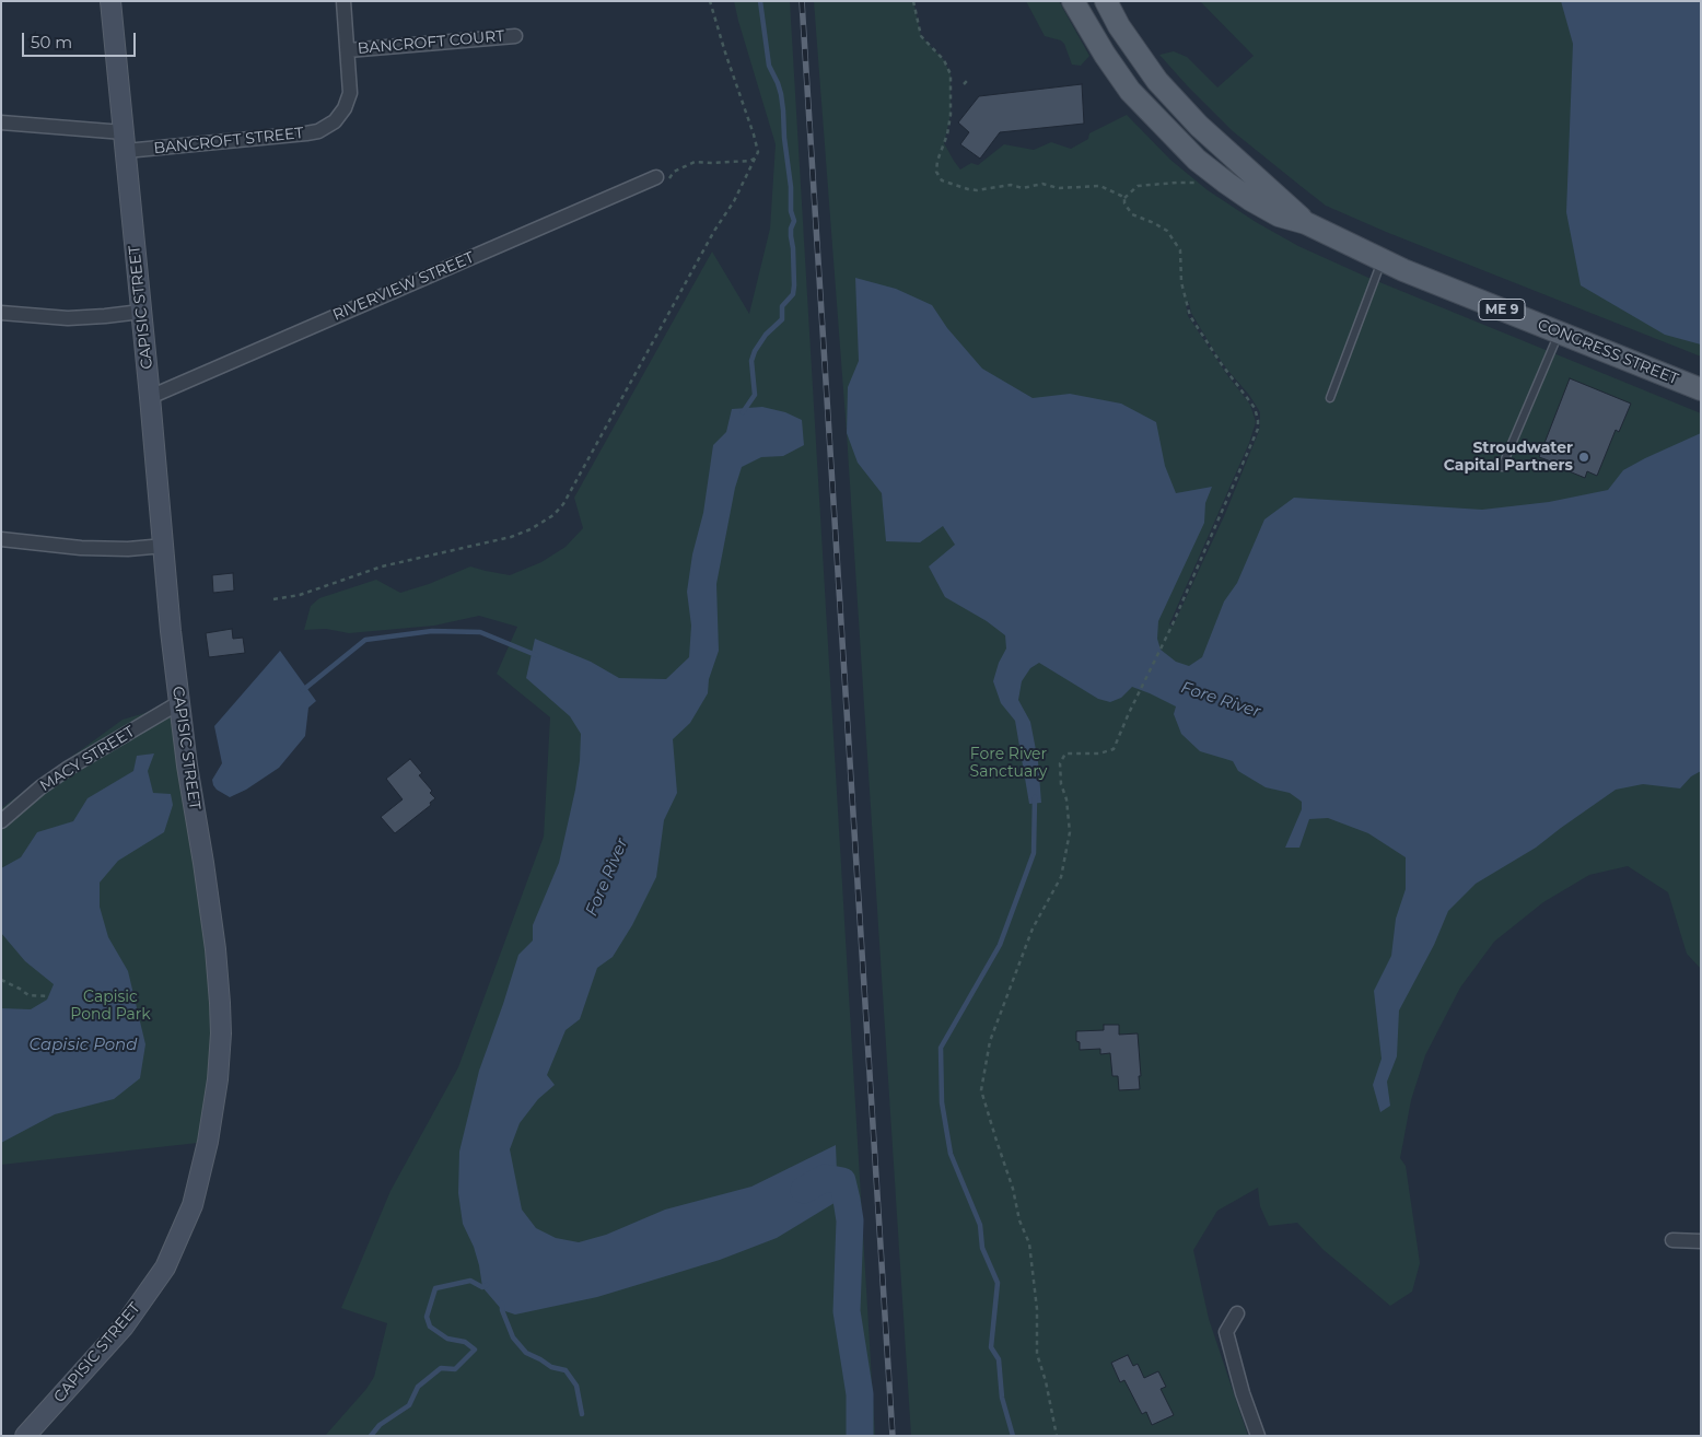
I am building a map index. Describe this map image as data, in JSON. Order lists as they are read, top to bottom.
{
  "streets": {
    "main road": ["ME 9", "CONGRESS STREET"],
    "street": [
      "BANCROFT COURT",
      "BANCROFT STREET",
      "RIVERVIEW STREET",
      "CAPISIC STREET",
      "MACY STREET"
    ]
  },
  "crossings": [
    ["BANCROFT COURT", "BANCROFT STREET"],
    ["BANCROFT STREET", "CAPISIC STREET"],
    ["RIVERVIEW STREET", "CAPISIC STREET"],
    ["CAPISIC STREET", "MACY STREET"],
    ["ME 9", "CONGRESS STREET"]
  ],
  "water": ["Fore River", "Capisic Pond"],
  "parks": ["Fore River Sanctuary", "Capisic Pond Park"],
  "places": ["Stroudwater Capital Partners"],
  "scale_bar": "50 m"
}
